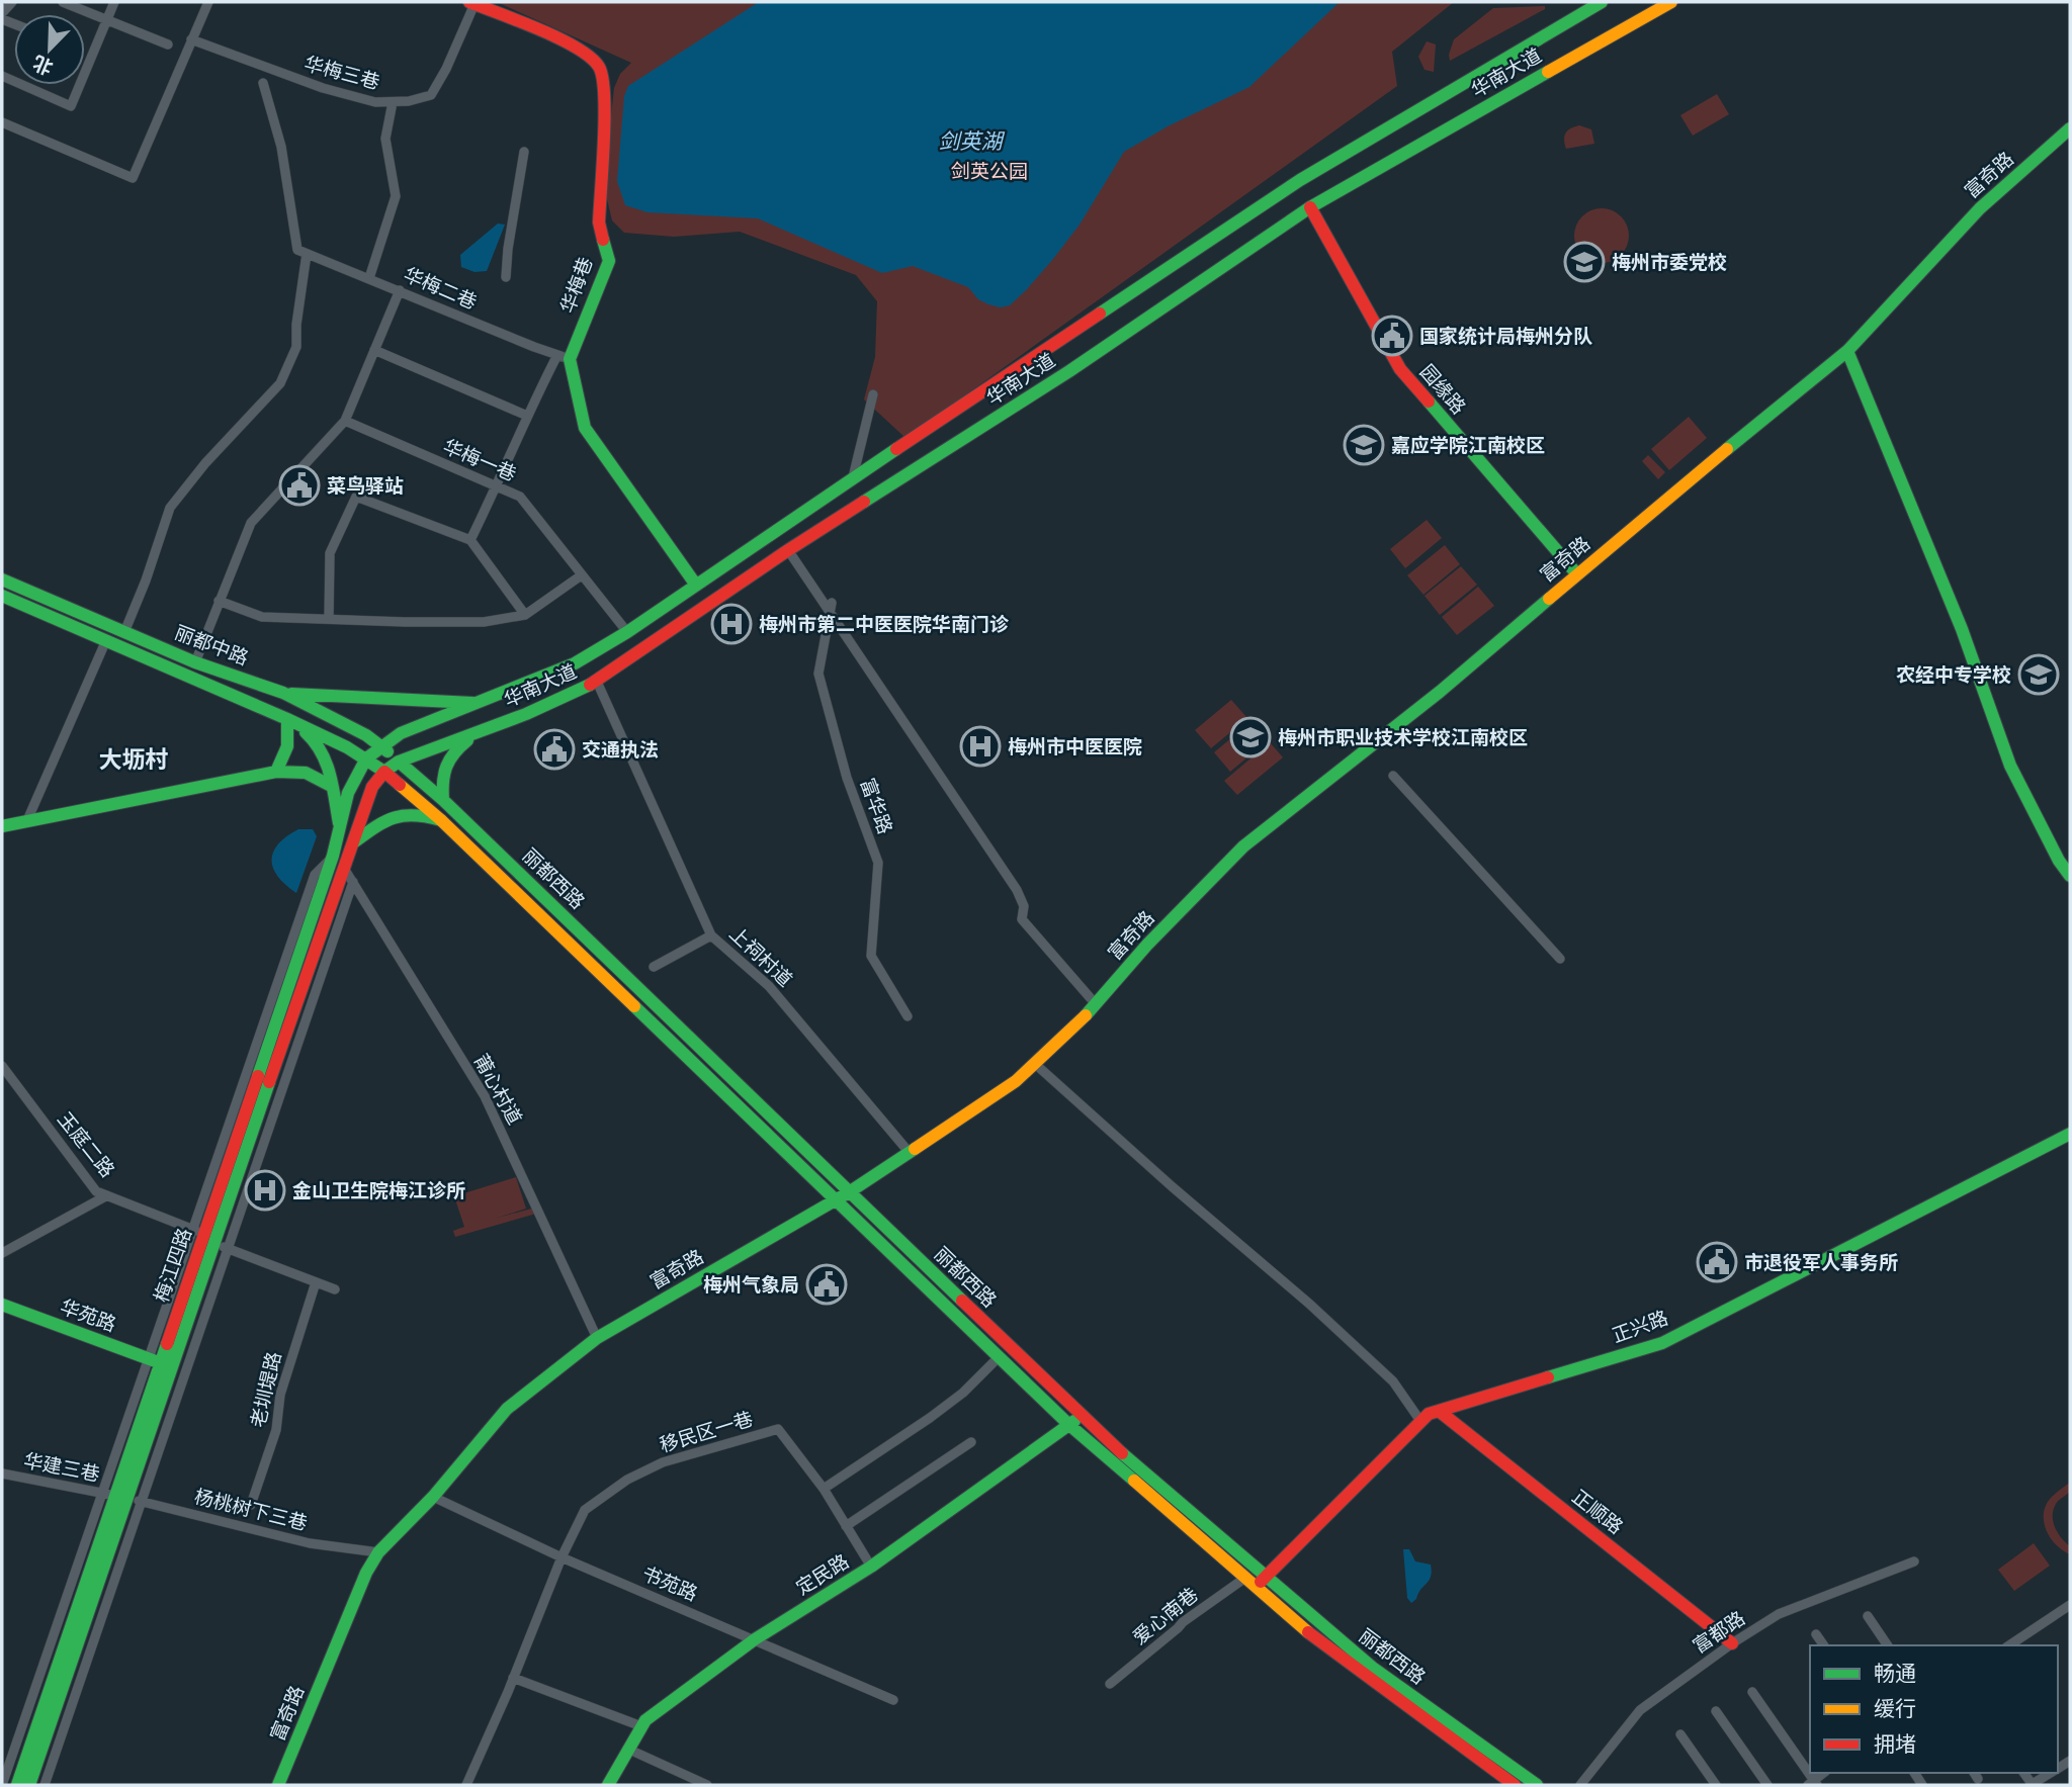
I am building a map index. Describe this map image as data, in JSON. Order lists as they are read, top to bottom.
{
  "streets": {
    "main road": [
      "华南大道",
      "富奇路",
      "华梅巷",
      "园缘路",
      "丽都中路",
      "丽都西路",
      "梅江四路",
      "华苑路",
      "正兴路",
      "正顺路",
      "定民路"
    ],
    "street": [
      "华梅三巷",
      "华梅二巷",
      "华梅一巷",
      "富华路",
      "上祠村道",
      "莆心村道",
      "玉庭二路",
      "老圳堤路",
      "移民区一巷",
      "华建三巷",
      "杨桃树下三巷",
      "书苑路",
      "爱心南巷",
      "富都路"
    ]
  },
  "crossings": [
    ["华梅三巷", "华梅巷"],
    ["华南大道", "园缘路"],
    ["华南大道", "华梅一巷"],
    ["华南大道", "丽都中路"],
    ["华南大道", "丽都西路"],
    ["华南大道", "上祠村道"],
    ["华南大道", "梅江四路"],
    ["富奇路", "园缘路"],
    ["富奇路", "丽都西路"],
    ["富奇路", "上祠村道"],
    ["富奇路", "莆心村道"],
    ["富奇路", "杨桃树下三巷"],
    ["富奇路", "书苑路"],
    ["华梅巷", "华梅二巷"],
    ["丽都中路", "丽都西路"],
    ["丽都中路", "梅江四路"],
    ["丽都西路", "梅江四路"],
    ["丽都西路", "正兴路"],
    ["丽都西路", "定民路"],
    ["丽都西路", "爱心南巷"],
    ["莆心村道", "梅江四路"],
    ["玉庭二路", "梅江四路"],
    ["玉庭二路", "老圳堤路"],
    ["梅江四路", "华苑路"],
    ["梅江四路", "华建三巷"],
    ["梅江四路", "杨桃树下三巷"],
    ["正兴路", "正顺路"],
    ["正兴路", "爱心南巷"],
    ["移民区一巷", "定民路"],
    ["移民区一巷", "书苑路"],
    ["华建三巷", "杨桃树下三巷"],
    ["正顺路", "富都路"],
    ["定民路", "书苑路"]
  ],
  "districts": ["大坜村"],
  "water": ["剑英湖"],
  "parks": ["剑英公园"],
  "places": {
    "school or university": [
      "梅州市委党校",
      "嘉应学院江南校区",
      "农经中专学校",
      "梅州市职业技术学校江南校区"
    ],
    "public building": [
      "国家统计局梅州分队",
      "菜鸟驿站",
      "交通执法",
      "市退役军人事务所",
      "梅州气象局"
    ],
    "hospital": ["梅州市第二中医医院华南门诊", "梅州市中医医院", "金山卫生院梅江诊所"]
  },
  "legend": ["畅通", "缓行", "拥堵"],
  "north": "bottom left"
}
